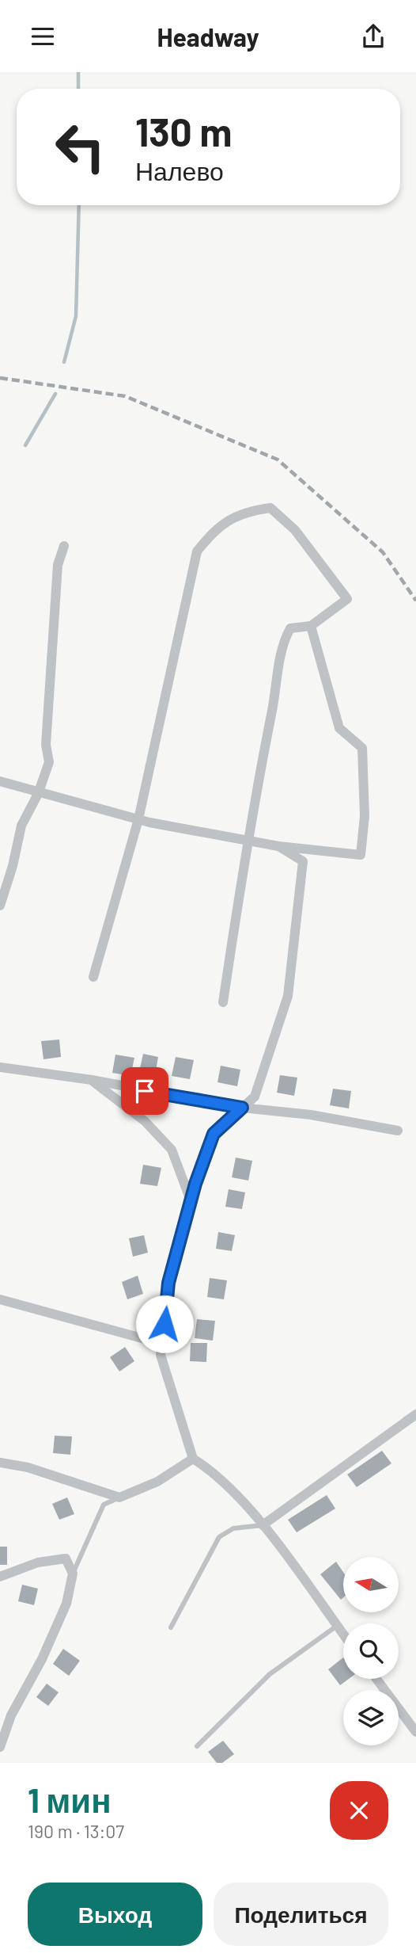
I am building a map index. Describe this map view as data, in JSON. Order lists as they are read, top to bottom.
{
  "north": "left",
  "page": {
    "header": "Headway",
    "turn": ["130 m", "Налево"],
    "heading": ["1 мин", "190 m · 13:07"],
    "buttons": ["Выход", "Поделиться"]
  }
}
